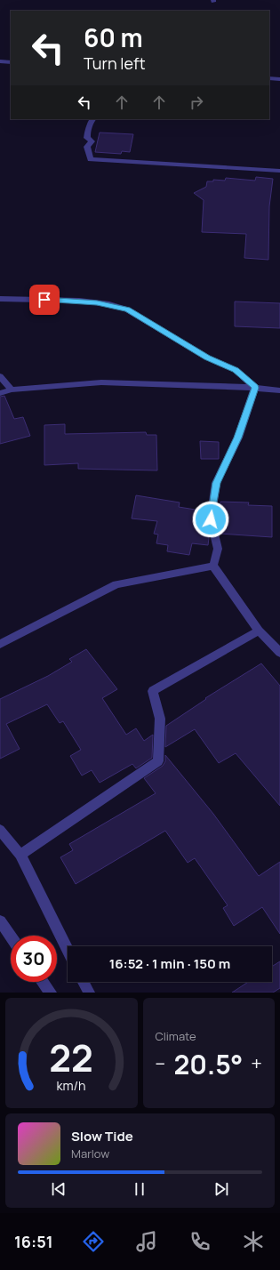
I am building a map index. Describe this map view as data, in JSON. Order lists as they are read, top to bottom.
{
  "page": {
    "turn": ["60 m", "Turn left"],
    "limit": "30",
    "trip": "16:52 · 1 min · 150 m",
    "tile": "Climate",
    "heat": ["−", "20.5°", "+"],
    "song": ["Slow Tide", "Marlow"],
    "tabs": "16:51",
    "gauge": ["22", "km/h"]
  }
}
